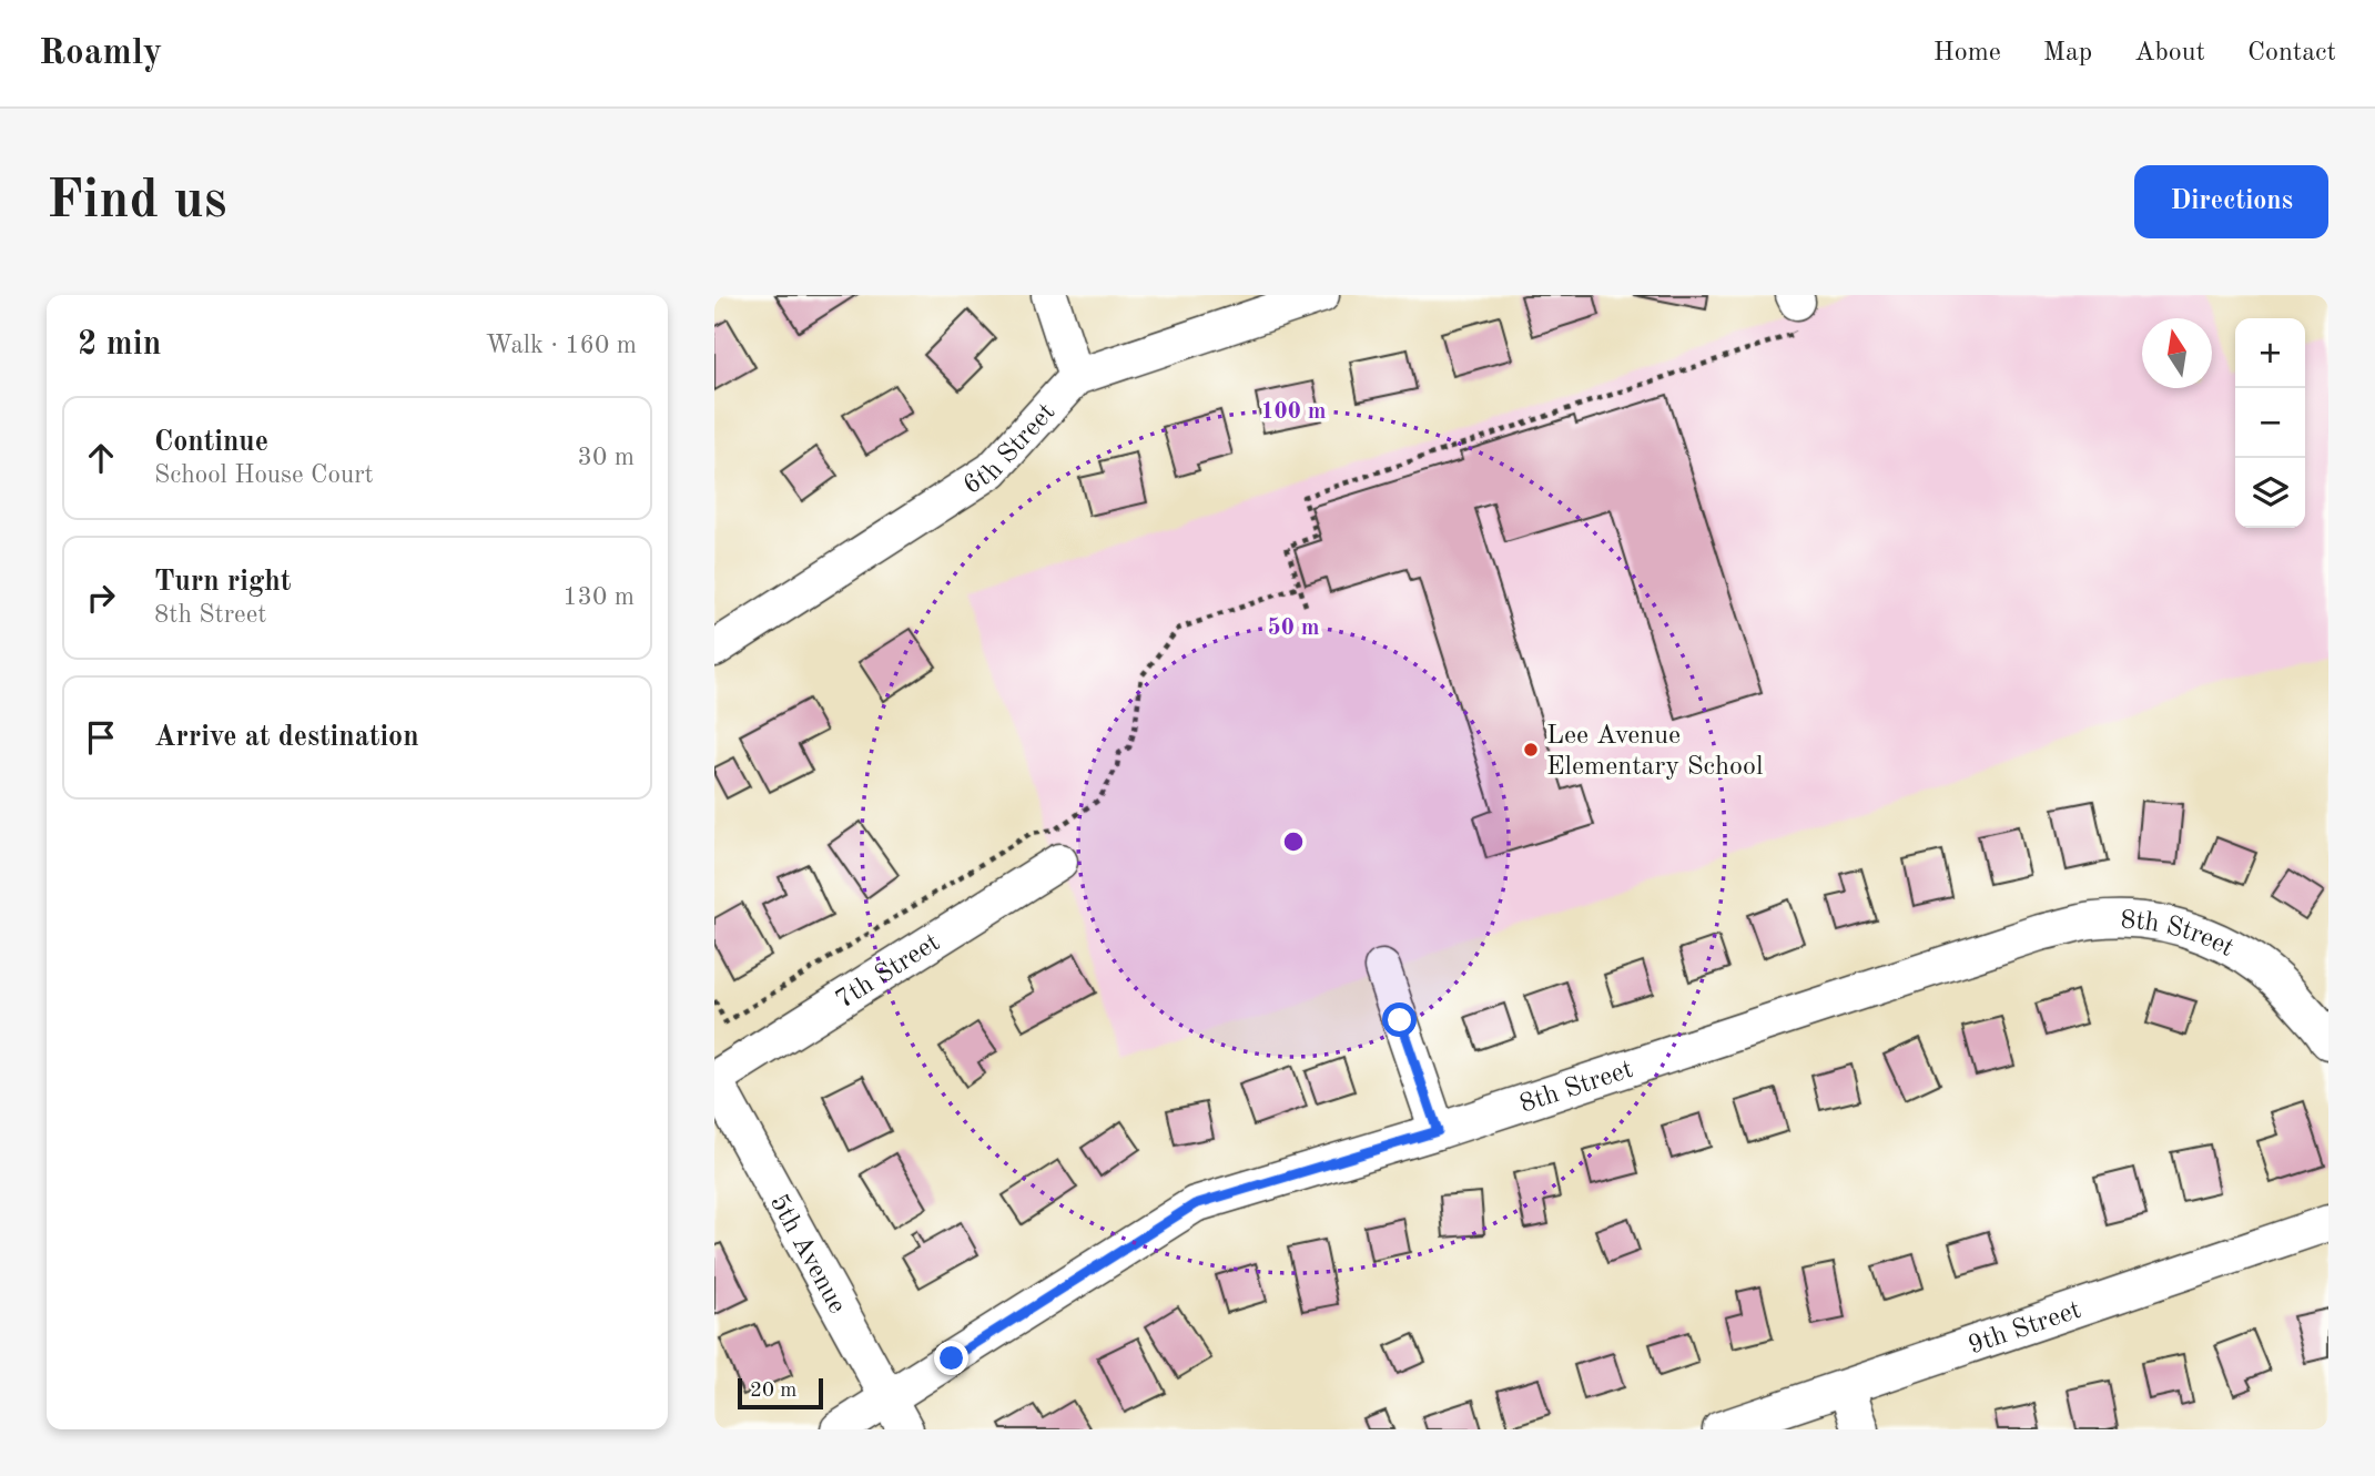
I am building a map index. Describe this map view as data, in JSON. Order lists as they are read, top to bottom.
{
  "streets": {
    "street": [
      "6th Street",
      "8th Street",
      "7th Street",
      "5th Avenue",
      "9th Street"
    ]
  },
  "crossings": [
    ["8th Street", "5th Avenue"],
    ["7th Street", "5th Avenue"]
  ],
  "places": ["Lee Avenue Elementary School"],
  "scale_bar": "20 m",
  "north": "top",
  "page": {
    "header": "Roamly",
    "nav": [
      "Home",
      "Map",
      "About",
      "Contact"
    ],
    "buttons": "Directions",
    "title": "Find us",
    "heading": ["2 min", "Walk · 160 m"],
    "map_buttons": ["+", "−"],
    "list": [
      ["Continue", "School House Court", "30 m"],
      ["Turn right", "8th Street", "130 m"],
      "Arrive at destination"
    ],
    "scale": "20 m"
  },
  "rings": ["100 m", "50 m"]
}
